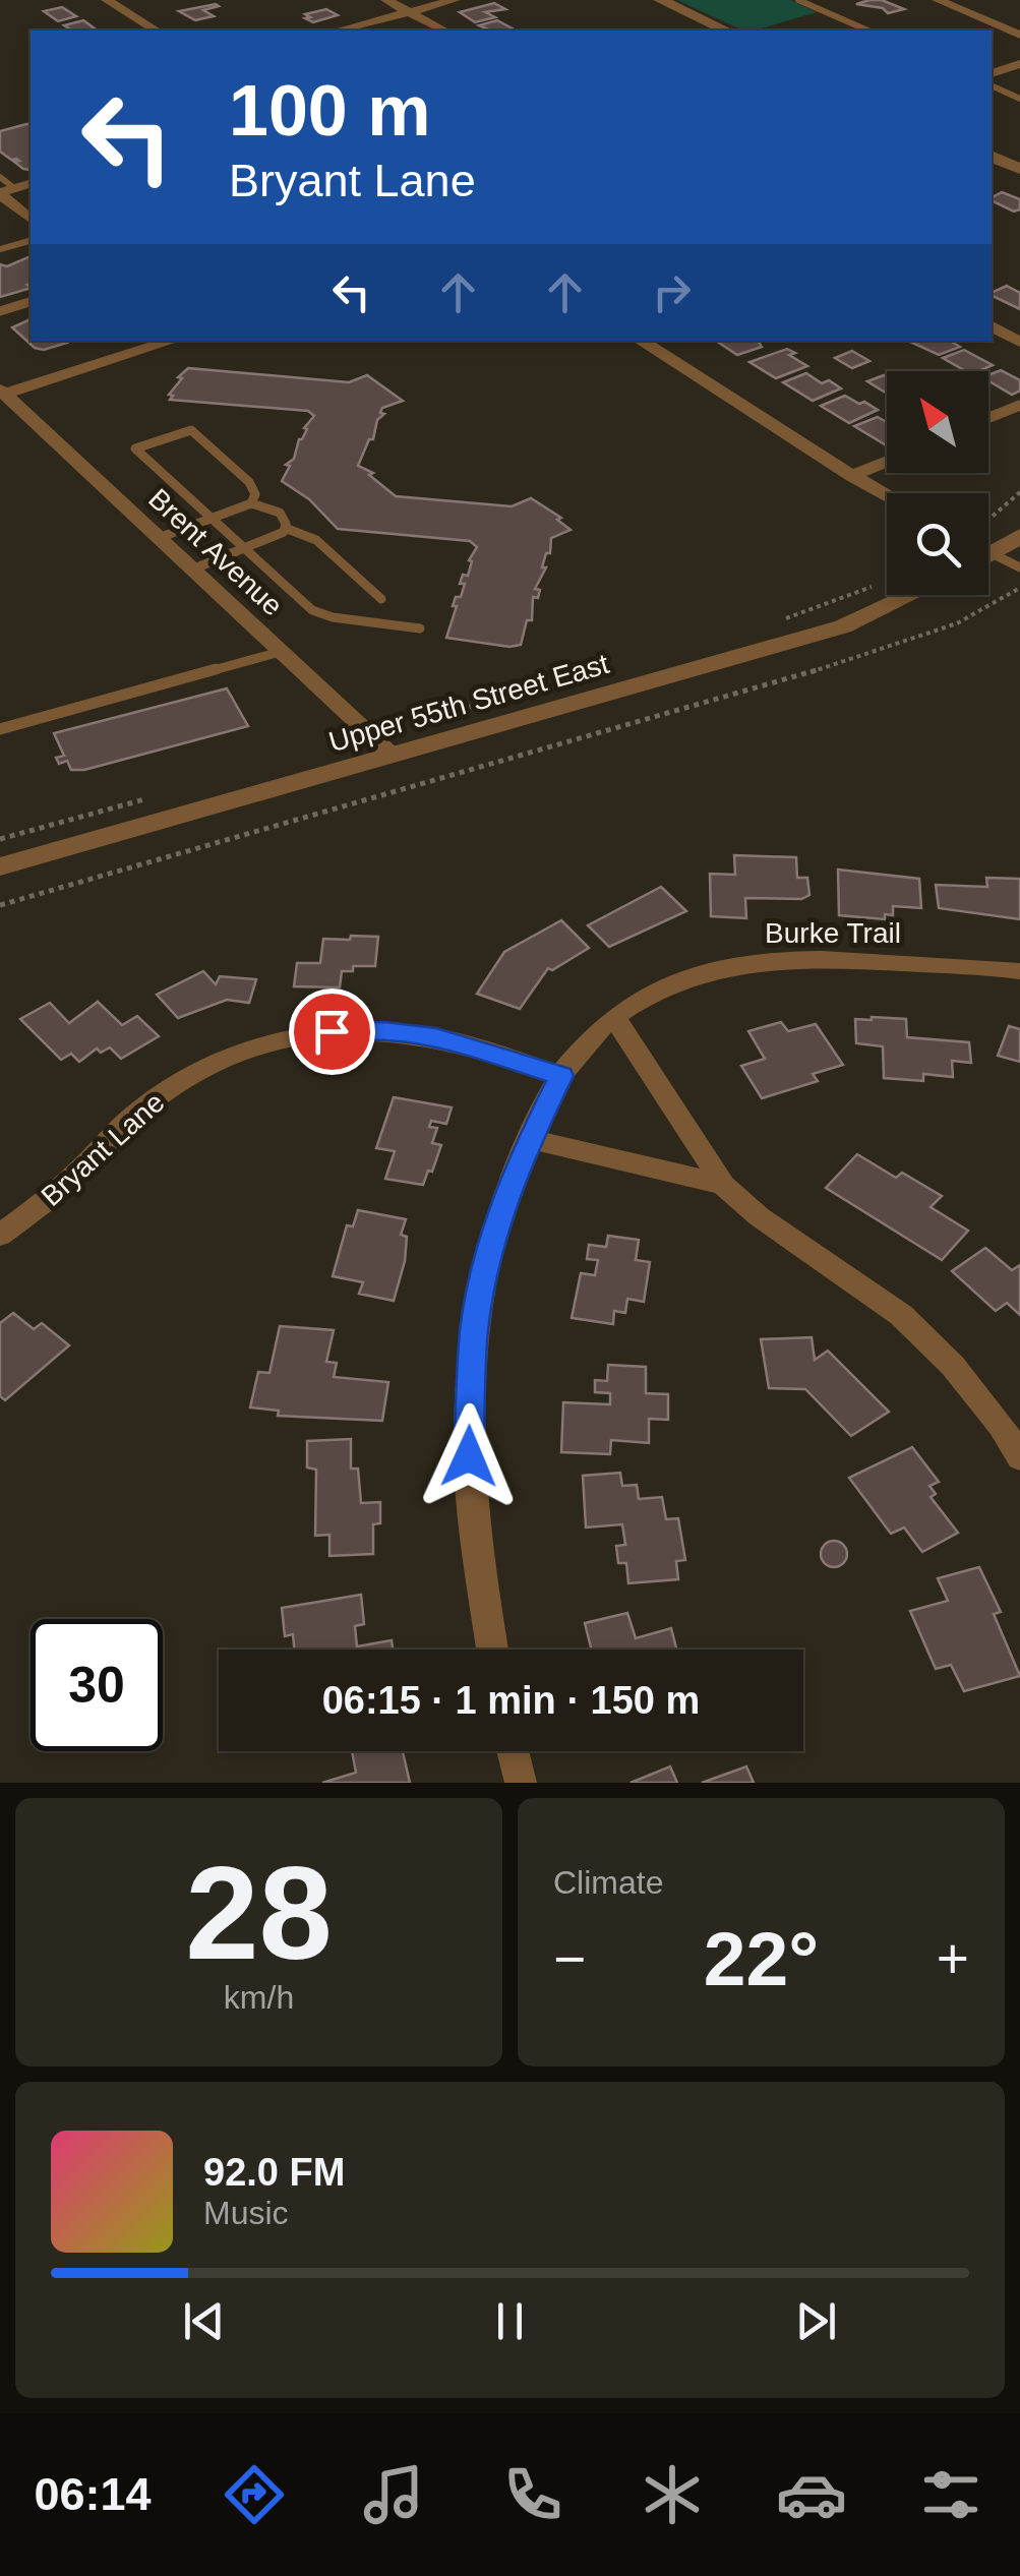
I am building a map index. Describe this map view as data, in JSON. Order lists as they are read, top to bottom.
{
  "streets": {
    "street": [
      "Brent Avenue",
      "Upper 55th Street East",
      "Burke Trail",
      "Bryant Lane"
    ]
  },
  "crossings": [
    ["Brent Avenue", "Upper 55th Street East"],
    ["Burke Trail", "Bryant Lane"]
  ],
  "north": "top left",
  "page": {
    "turn": ["100 m", "Bryant Lane"],
    "limit": "30",
    "trip": "06:15 · 1 min · 150 m",
    "tile": [
      ["28", "km/h"],
      "Climate"
    ],
    "heat": ["−", "22°", "+"],
    "song": ["92.0 FM", "Music"],
    "tabs": "06:14"
  }
}
